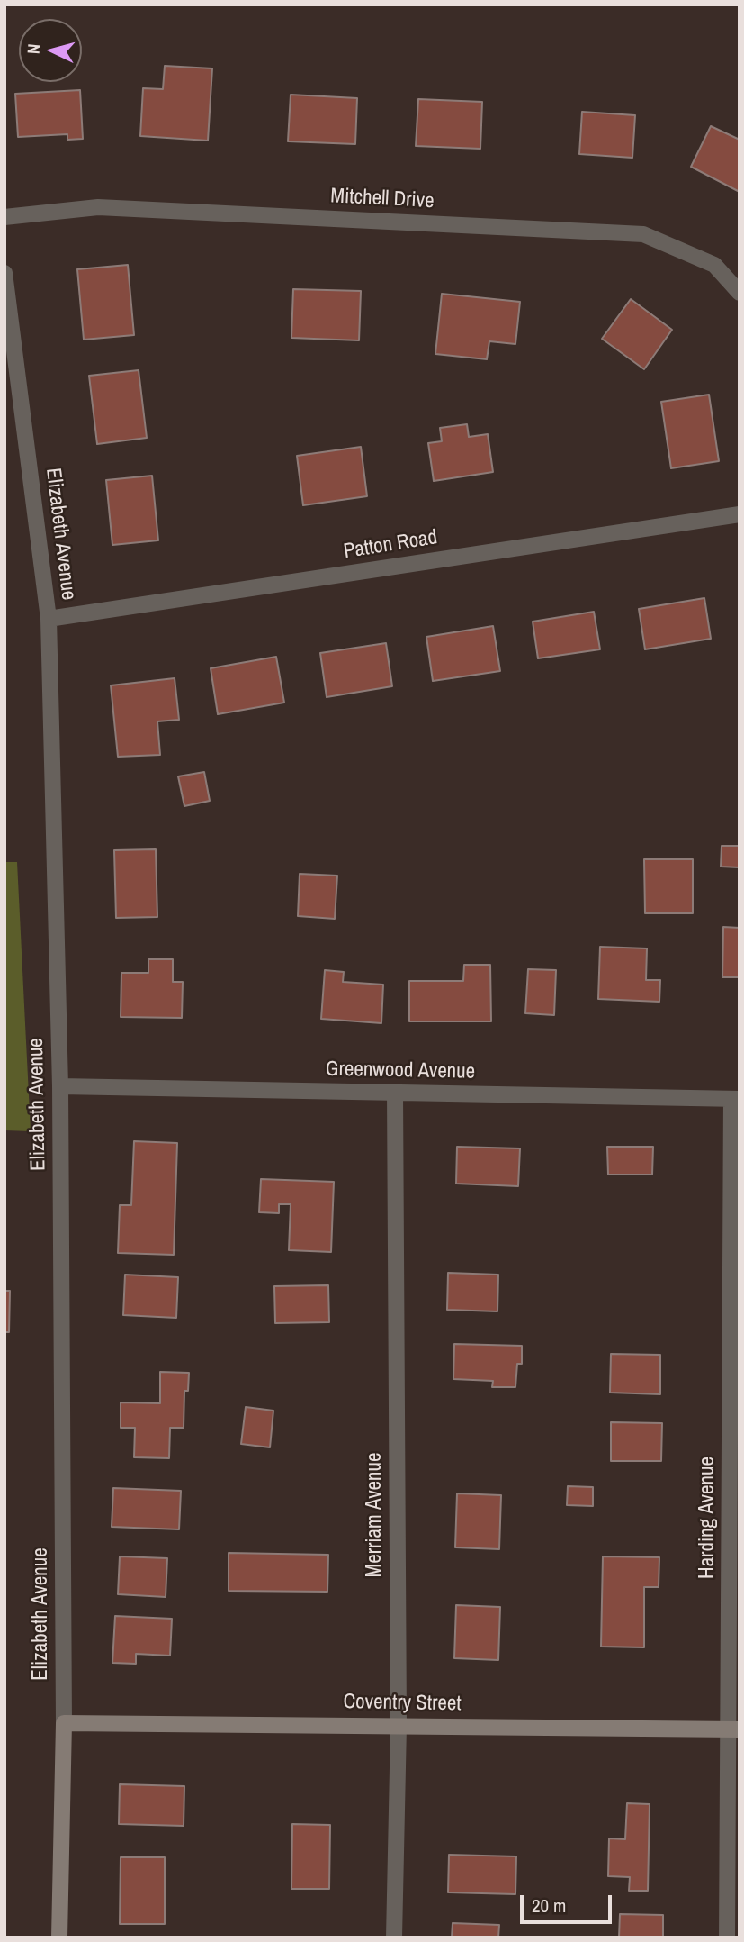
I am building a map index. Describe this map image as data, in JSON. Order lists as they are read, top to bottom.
{
  "streets": {
    "street": [
      "Mitchell Drive",
      "Elizabeth Avenue",
      "Patton Road",
      "Greenwood Avenue",
      "Merriam Avenue",
      "Harding Avenue",
      "Coventry Street"
    ]
  },
  "crossings": [
    ["Elizabeth Avenue", "Patton Road"],
    ["Elizabeth Avenue", "Greenwood Avenue"],
    ["Elizabeth Avenue", "Coventry Street"],
    ["Greenwood Avenue", "Merriam Avenue"],
    ["Greenwood Avenue", "Harding Avenue"],
    ["Merriam Avenue", "Coventry Street"],
    ["Harding Avenue", "Coventry Street"]
  ],
  "scale_bar": "20 m",
  "north": "left"
}
